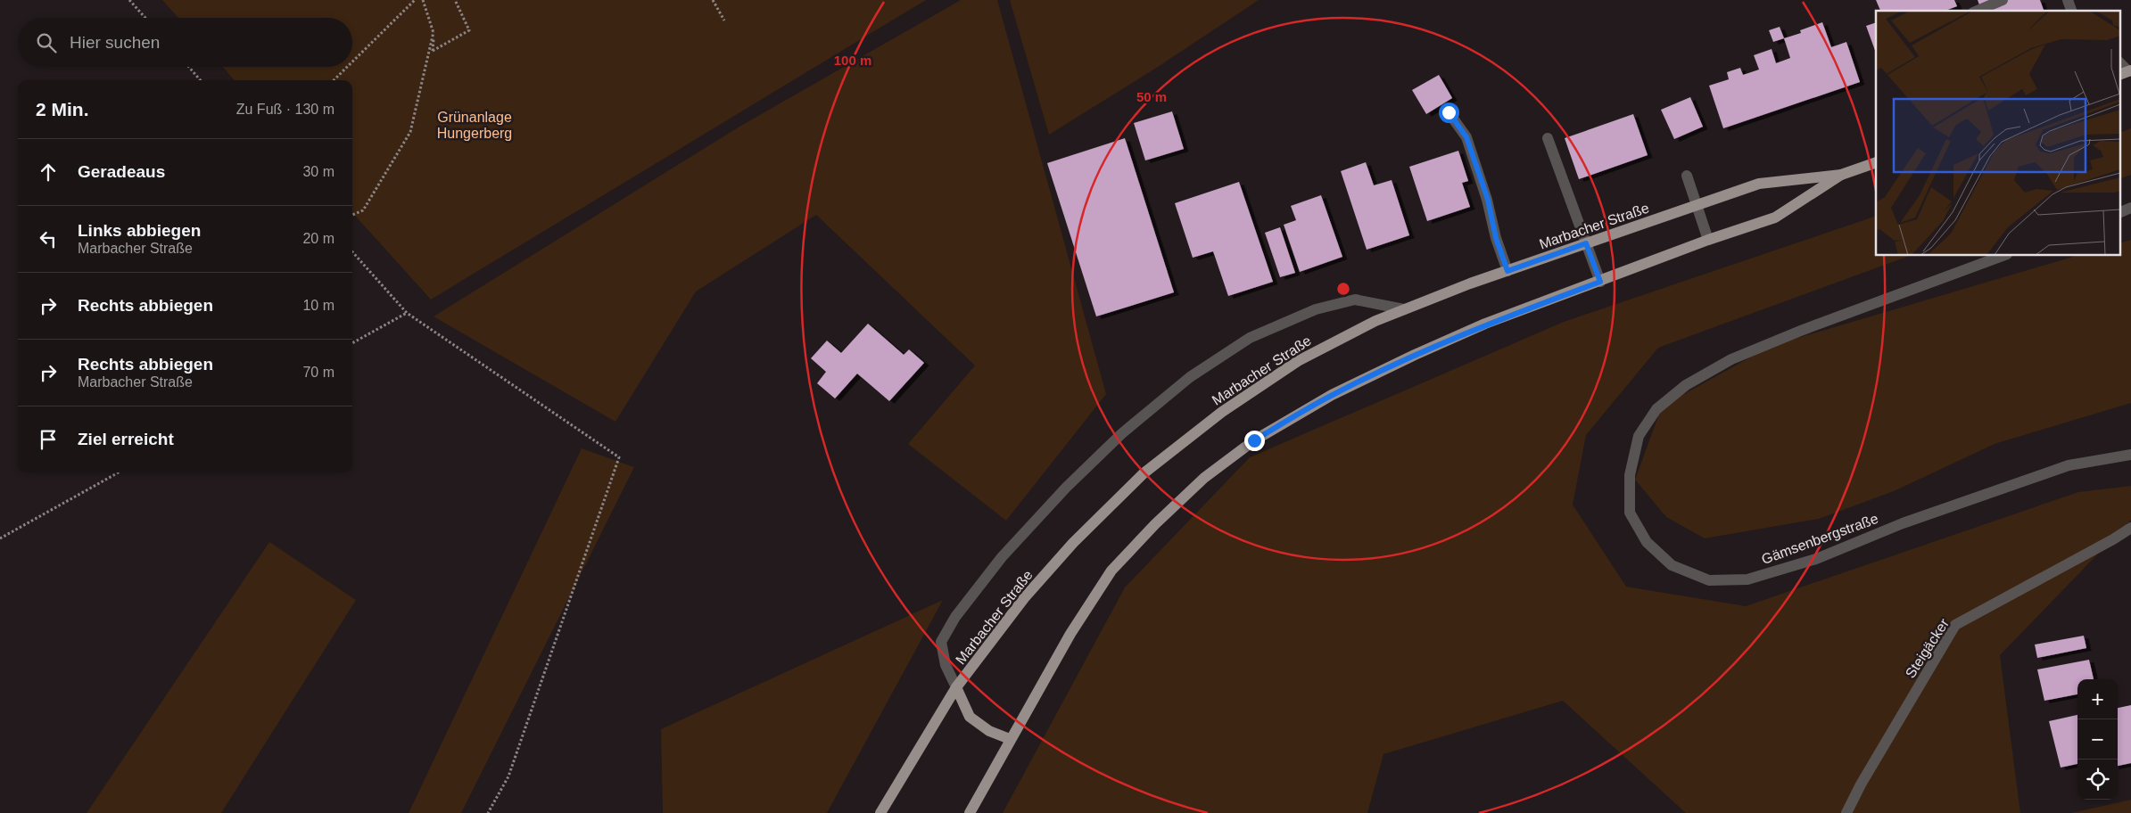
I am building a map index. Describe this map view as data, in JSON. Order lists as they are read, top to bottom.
{
  "streets": {
    "main road": ["Marbacher Straße"],
    "street": ["Gämsenbergstraße", "Steigäcker"]
  },
  "parks": ["Grünanlage Hungerberg"],
  "page": {
    "search": "Hier suchen",
    "heading": ["2 Min.", "Zu Fuß · 130 m"],
    "list": [
      ["Geradeaus", "30 m"],
      ["Links abbiegen", "Marbacher Straße", "20 m"],
      ["Rechts abbiegen", "10 m"],
      ["Rechts abbiegen", "Marbacher Straße", "70 m"],
      "Ziel erreicht"
    ],
    "map_buttons": ["+", "−"]
  },
  "rings": ["100 m", "50 m"]
}
